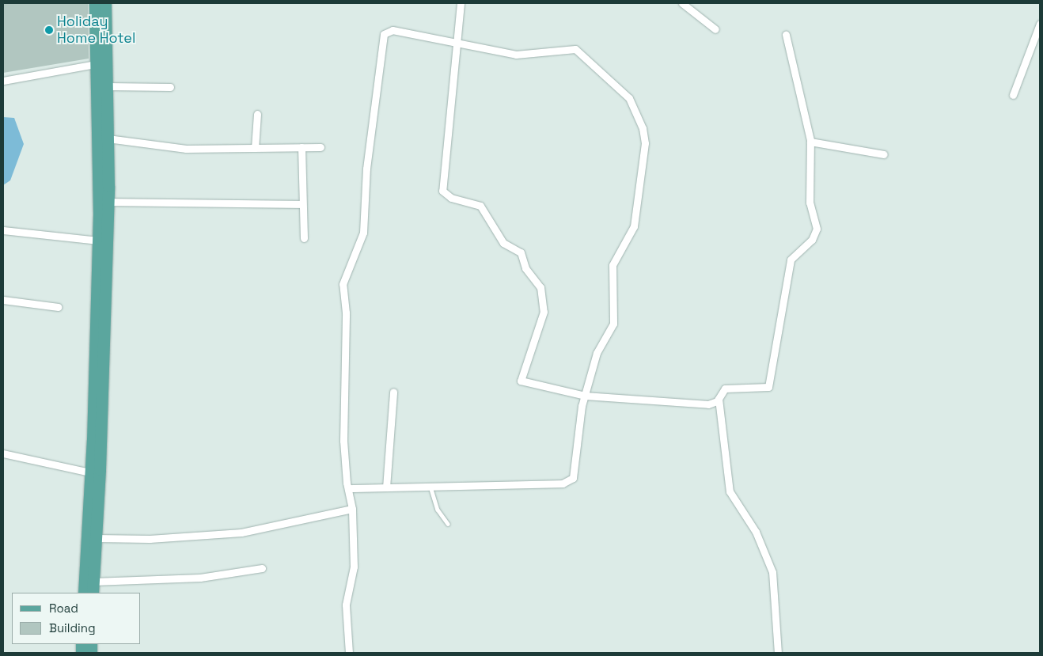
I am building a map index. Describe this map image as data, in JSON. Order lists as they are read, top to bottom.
{
  "places": ["Holiday Home Hotel"],
  "legend": ["Road", "Building"]
}
